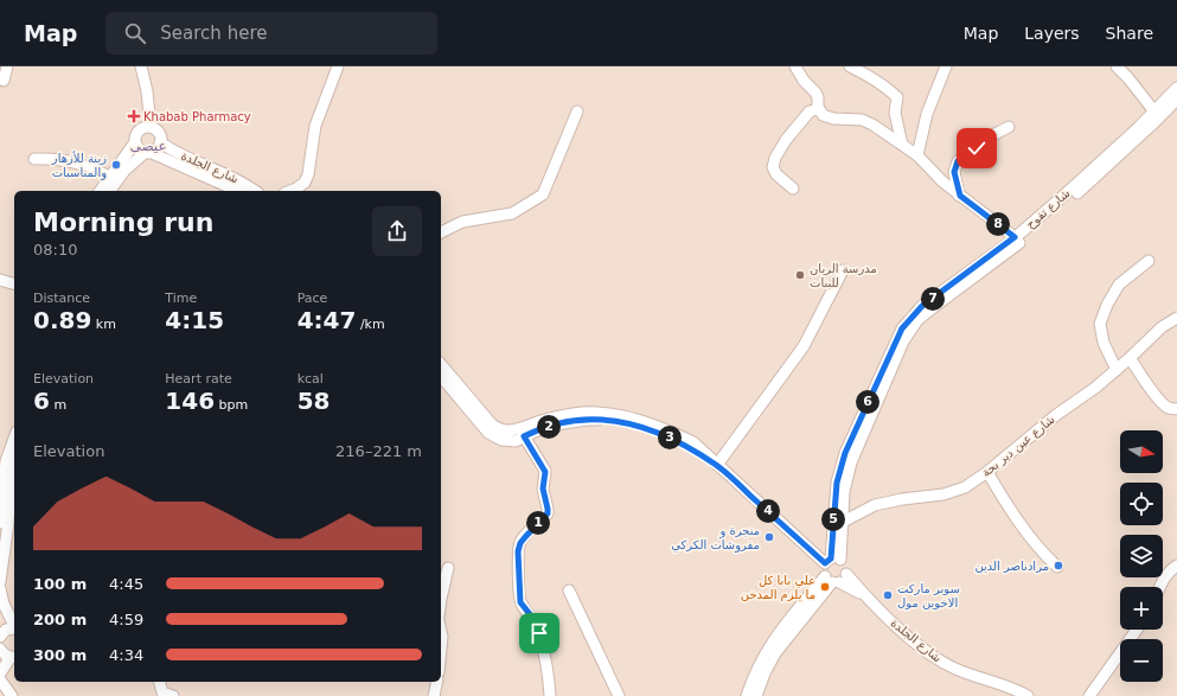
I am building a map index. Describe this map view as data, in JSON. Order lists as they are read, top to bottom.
{
  "streets": {
    "street": ["شارع الجلدة", "شارع تفوح", "شارع عين دير بحة"]
  },
  "crossings": [
    ["شارع الجلدة", "شارع تفوح"],
    ["شارع تفوح", "شارع عين دير بحة"]
  ],
  "districts": ["عيصى"],
  "places": {
    "health": ["Khabab Pharmacy"],
    "other": [
      "زينة للأزهار والمناسبات",
      "مدرسة الريان للبنات",
      "منجرة و مفروشات الكركي",
      "مرادناصر الدين",
      "علي بابا كل ما يلزم المدخن",
      "سوبر ماركت الاخوين مول"
    ]
  },
  "north": "right",
  "page": {
    "header": "Map",
    "search": "Search here",
    "nav": ["Map", "Layers", "Share"],
    "heading": ["Morning run", "08:10"],
    "pins": [
      "8",
      "7",
      "6",
      "2",
      "3",
      "4",
      "5",
      "1"
    ],
    "stats": [
      ["Distance", "0.89 km"],
      ["Time", "4:15"],
      ["Pace", "4:47 /km"],
      ["Elevation", "6 m"],
      ["Heart rate", "146 bpm"],
      ["kcal", "58"]
    ],
    "map_buttons": ["+", "−"],
    "chart": ["Elevation", "216–221 m"],
    "list": [
      {
        "name": "100 m",
        "note": "4:45"
      },
      {
        "name": "200 m",
        "note": "4:59"
      },
      {
        "name": "300 m",
        "note": "4:34"
      }
    ]
  }
}
